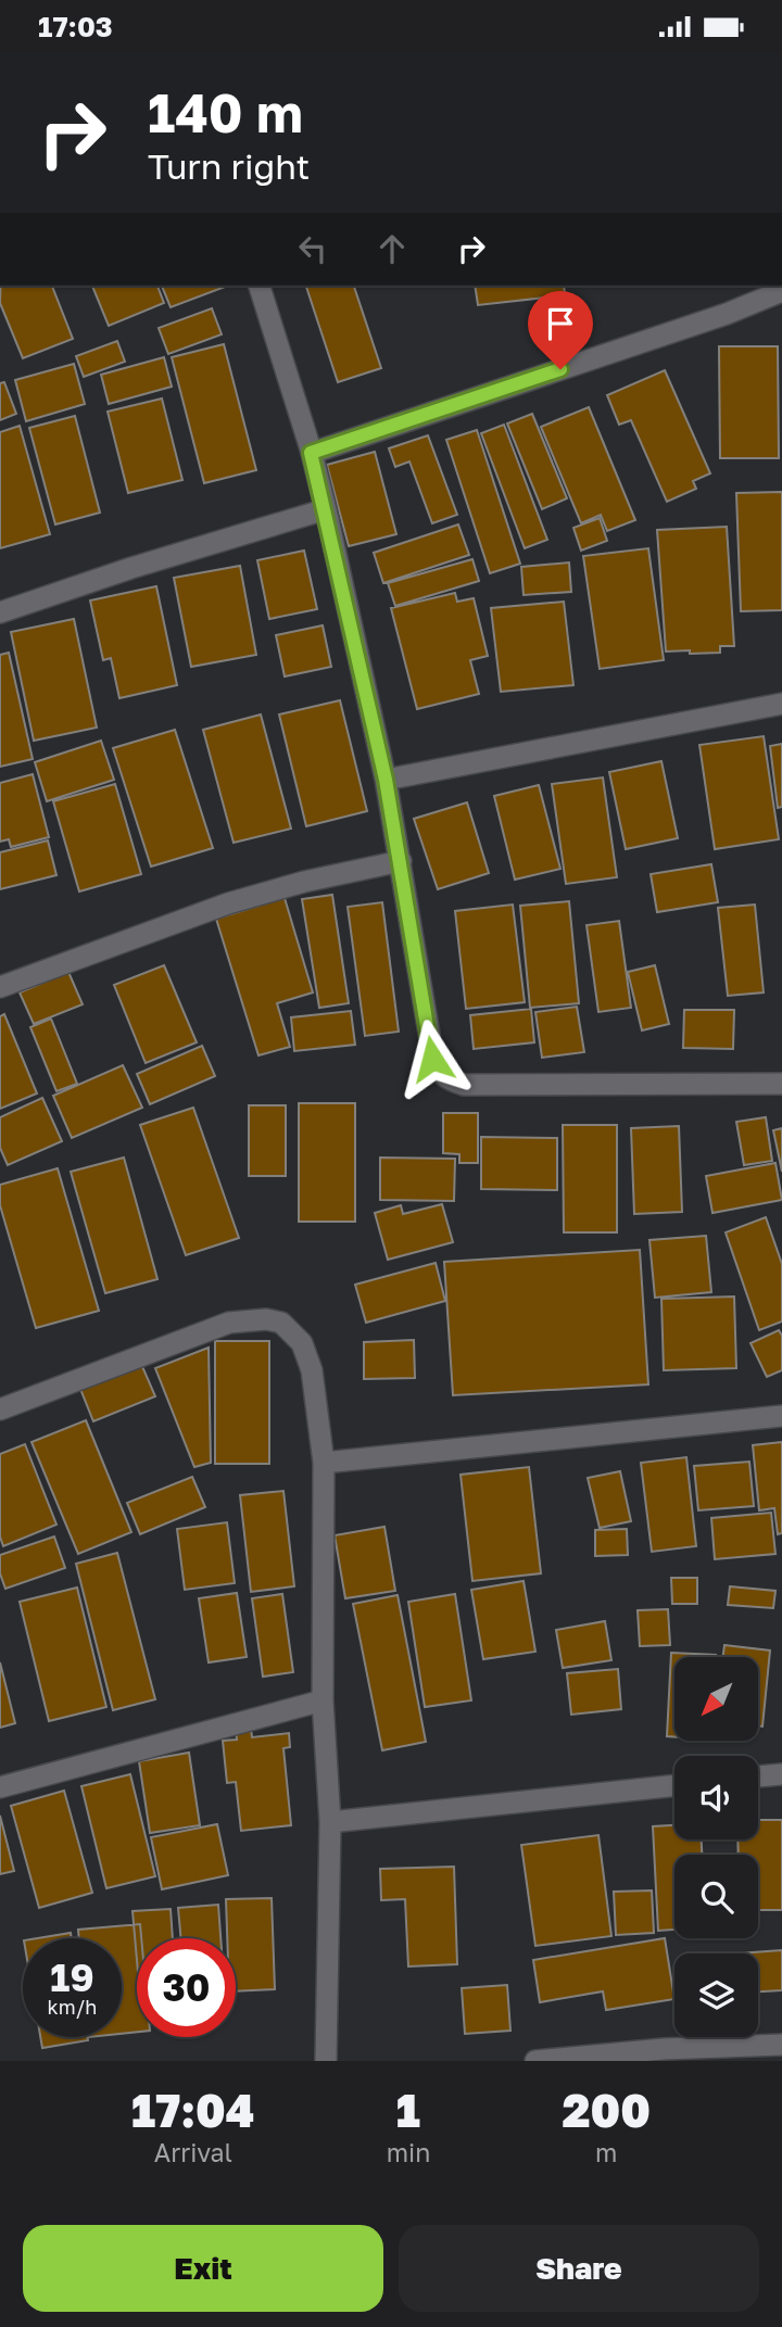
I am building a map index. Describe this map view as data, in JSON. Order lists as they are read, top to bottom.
{
  "north": "bottom left",
  "page": {
    "status": "17:03",
    "turn": ["140 m", "Turn right"],
    "speed": "19 km/h",
    "limit": "30",
    "eta": [
      "17:04",
      "Arrival",
      "1",
      "min",
      "200",
      "m"
    ],
    "buttons": ["Exit", "Share"]
  }
}
